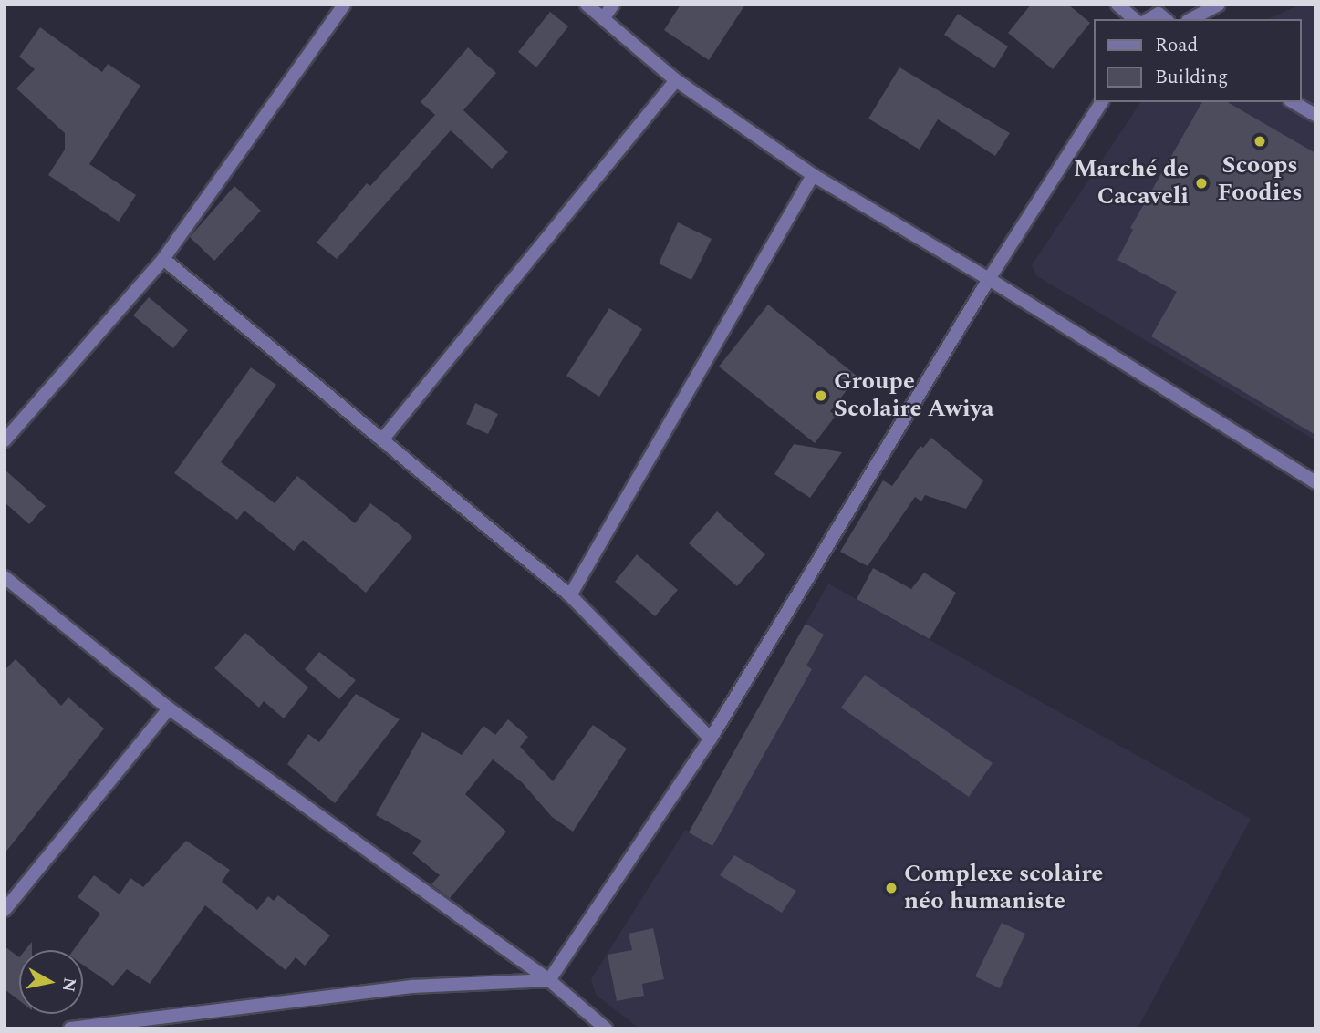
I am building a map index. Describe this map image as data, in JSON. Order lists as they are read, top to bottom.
{
  "places": [
    "Scoops Foodies",
    "Marché de Cacaveli",
    "Groupe Scolaire Awiya",
    "Complexe scolaire néo humaniste"
  ],
  "legend": ["Road", "Building"],
  "north": "right"
}
